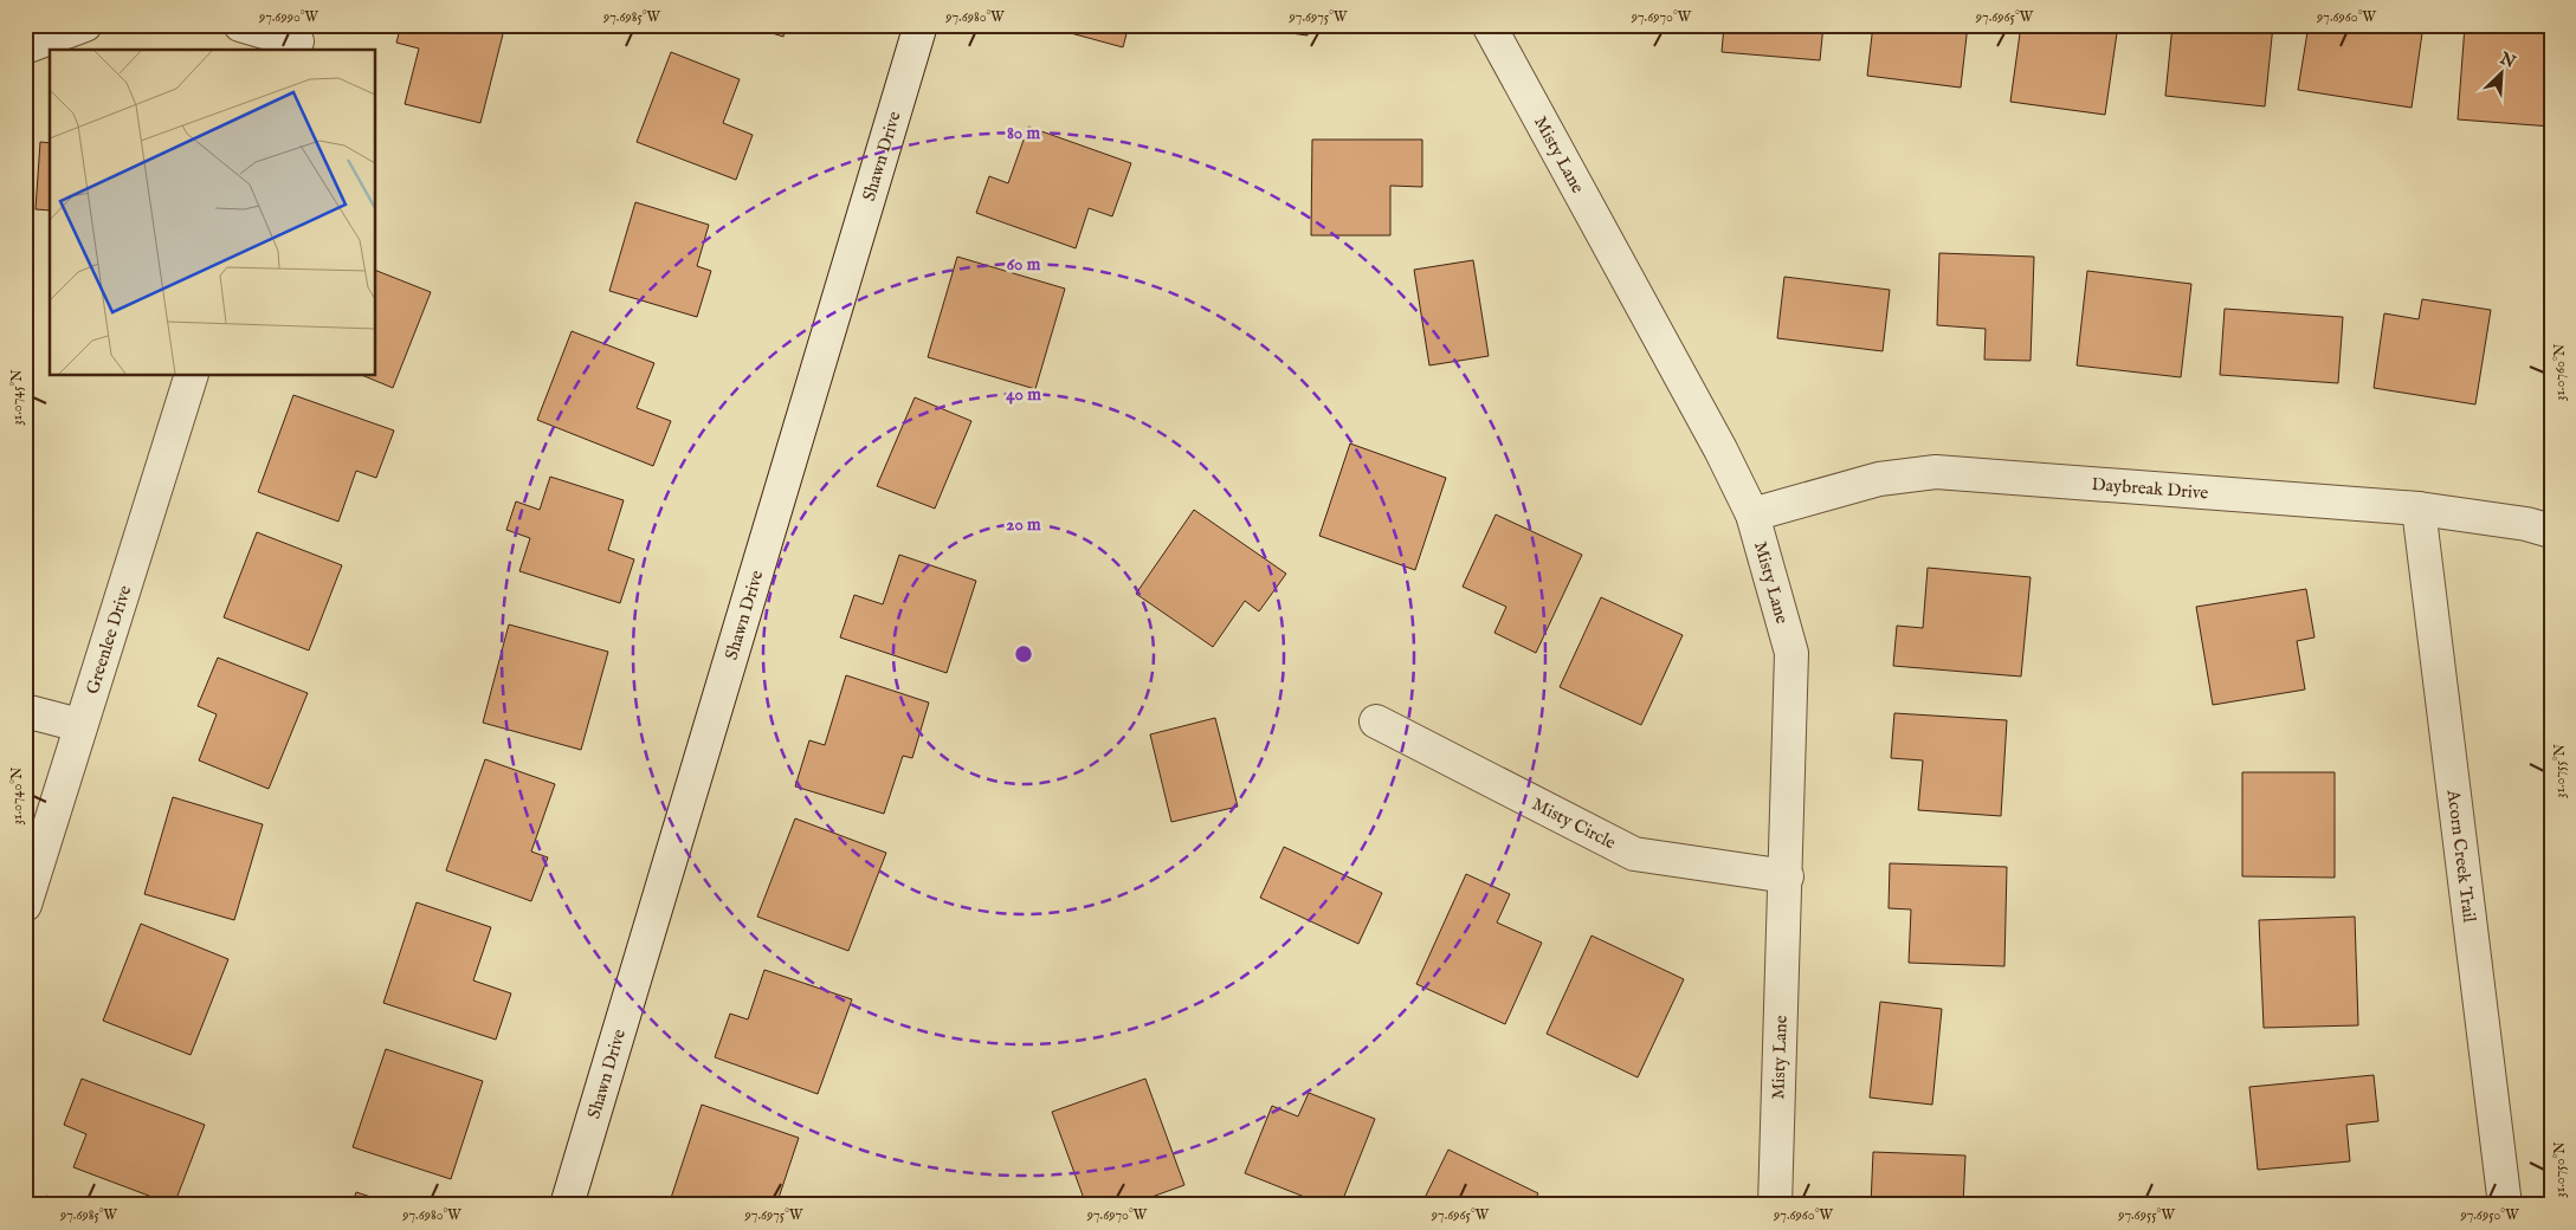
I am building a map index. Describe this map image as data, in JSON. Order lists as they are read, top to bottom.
{
  "streets": {
    "street": [
      "Misty Lane",
      "Shawn Drive",
      "Daybreak Drive",
      "Greenlee Drive",
      "Misty Circle",
      "Acorn Creek Trail"
    ]
  },
  "crossings": [
    ["Misty Lane", "Daybreak Drive"],
    ["Misty Lane", "Misty Circle"],
    ["Daybreak Drive", "Acorn Creek Trail"]
  ],
  "north": "top right",
  "coordinates": [
    "97.6990°W",
    "97.6985°W",
    "97.6980°W",
    "97.6975°W",
    "97.6970°W",
    "97.6965°W",
    "97.6960°W",
    "31.0760°N",
    "31.0745°N",
    "31.0755°N",
    "31.0740°N",
    "31.0750°N",
    "97.6955°W",
    "97.6950°W"
  ],
  "rings": [
    "80 m",
    "60 m",
    "40 m",
    "20 m"
  ]
}
